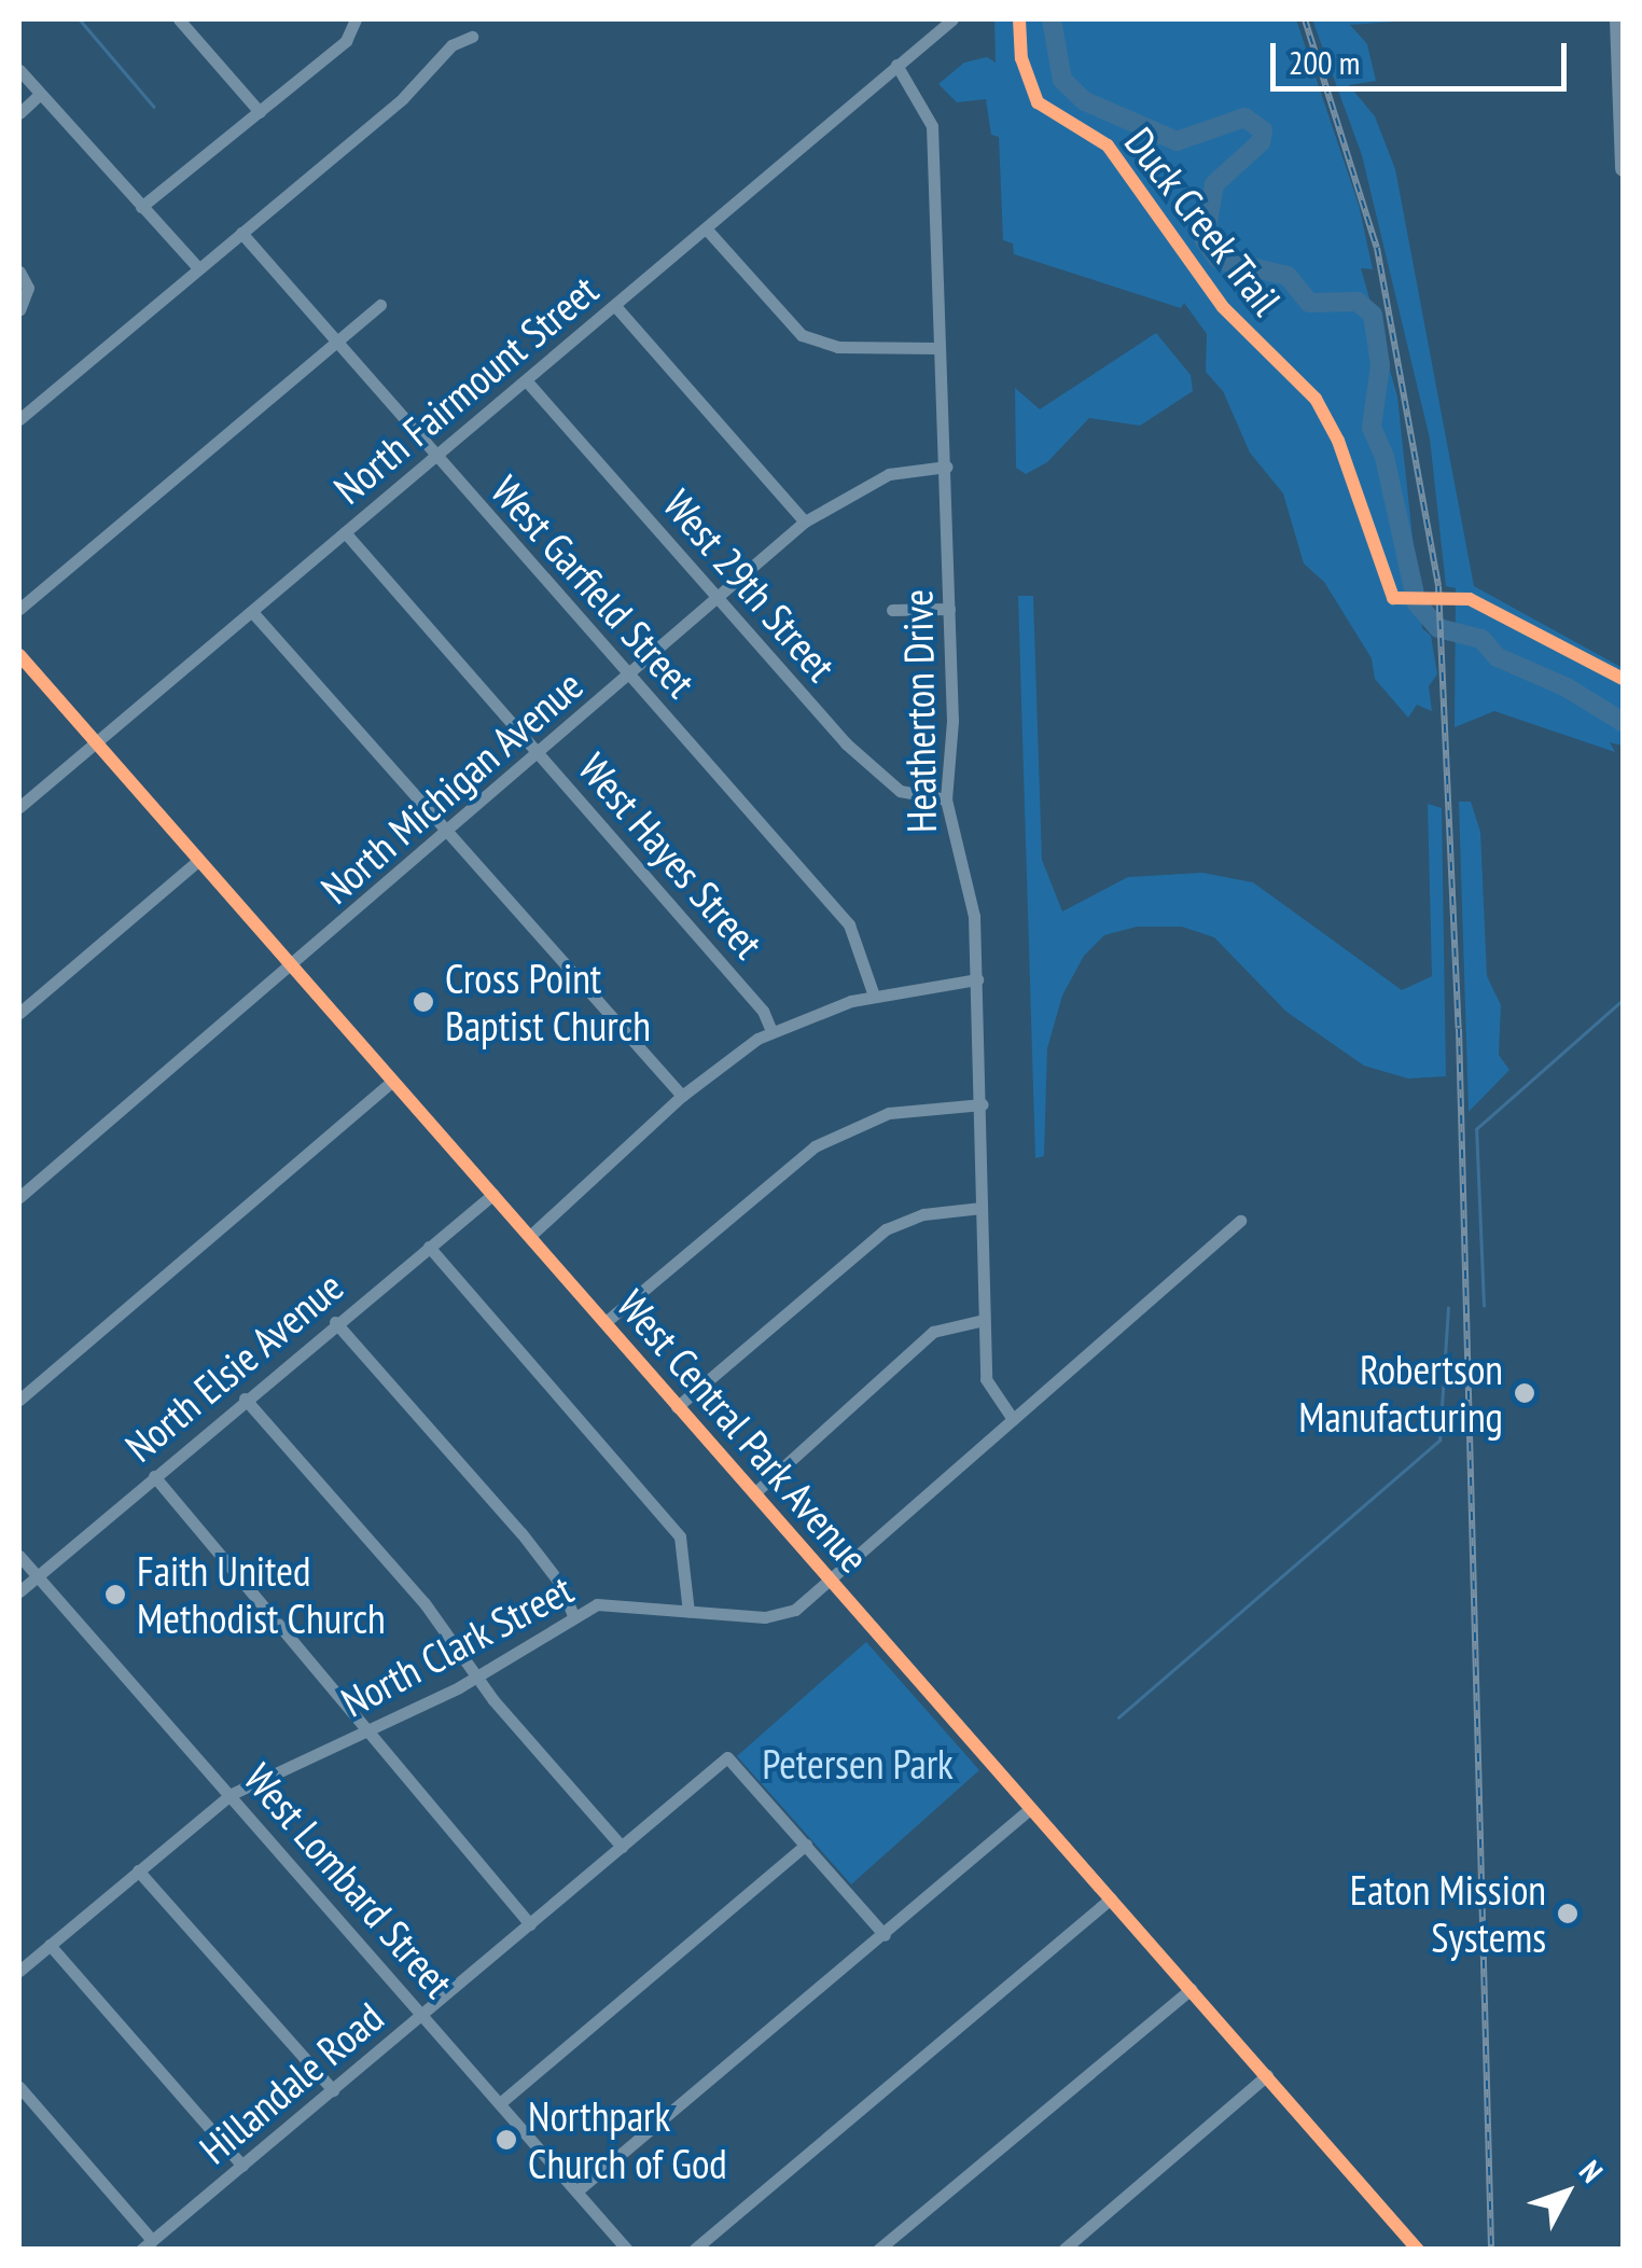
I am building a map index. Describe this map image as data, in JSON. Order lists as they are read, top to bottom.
{
  "streets": {
    "street": [
      "North Fairmount Street",
      "West 29th Street",
      "West Garfield Street",
      "Heatherton Drive",
      "North Michigan Avenue",
      "West Hayes Street",
      "North Elsie Avenue",
      "West Central Park Avenue",
      "North Clark Street",
      "West Lombard Street",
      "Hillandale Road"
    ],
    "cycle path": ["Duck Creek Trail"]
  },
  "crossings": [
    ["North Fairmount Street", "West 29th Street"],
    ["North Fairmount Street", "West Garfield Street"],
    ["North Fairmount Street", "Heatherton Drive"],
    ["North Fairmount Street", "West Hayes Street"],
    ["North Fairmount Street", "West Central Park Avenue"],
    ["West 29th Street", "Heatherton Drive"],
    ["West 29th Street", "North Michigan Avenue"],
    ["West Garfield Street", "North Michigan Avenue"],
    ["Heatherton Drive", "North Michigan Avenue"],
    ["Heatherton Drive", "North Clark Street"],
    ["North Michigan Avenue", "West Hayes Street"],
    ["North Michigan Avenue", "West Central Park Avenue"],
    ["North Elsie Avenue", "West Central Park Avenue"],
    ["North Elsie Avenue", "West Lombard Street"],
    ["West Central Park Avenue", "North Clark Street"],
    ["North Clark Street", "West Lombard Street"],
    ["West Lombard Street", "Hillandale Road"]
  ],
  "parks": ["Petersen Park"],
  "places": [
    "Cross Point Baptist Church",
    "Robertson Manufacturing",
    "Faith United Methodist Church",
    "Eaton Mission Systems",
    "Northpark Church of God"
  ],
  "scale_bar": "200 m",
  "north": "top right"
}
